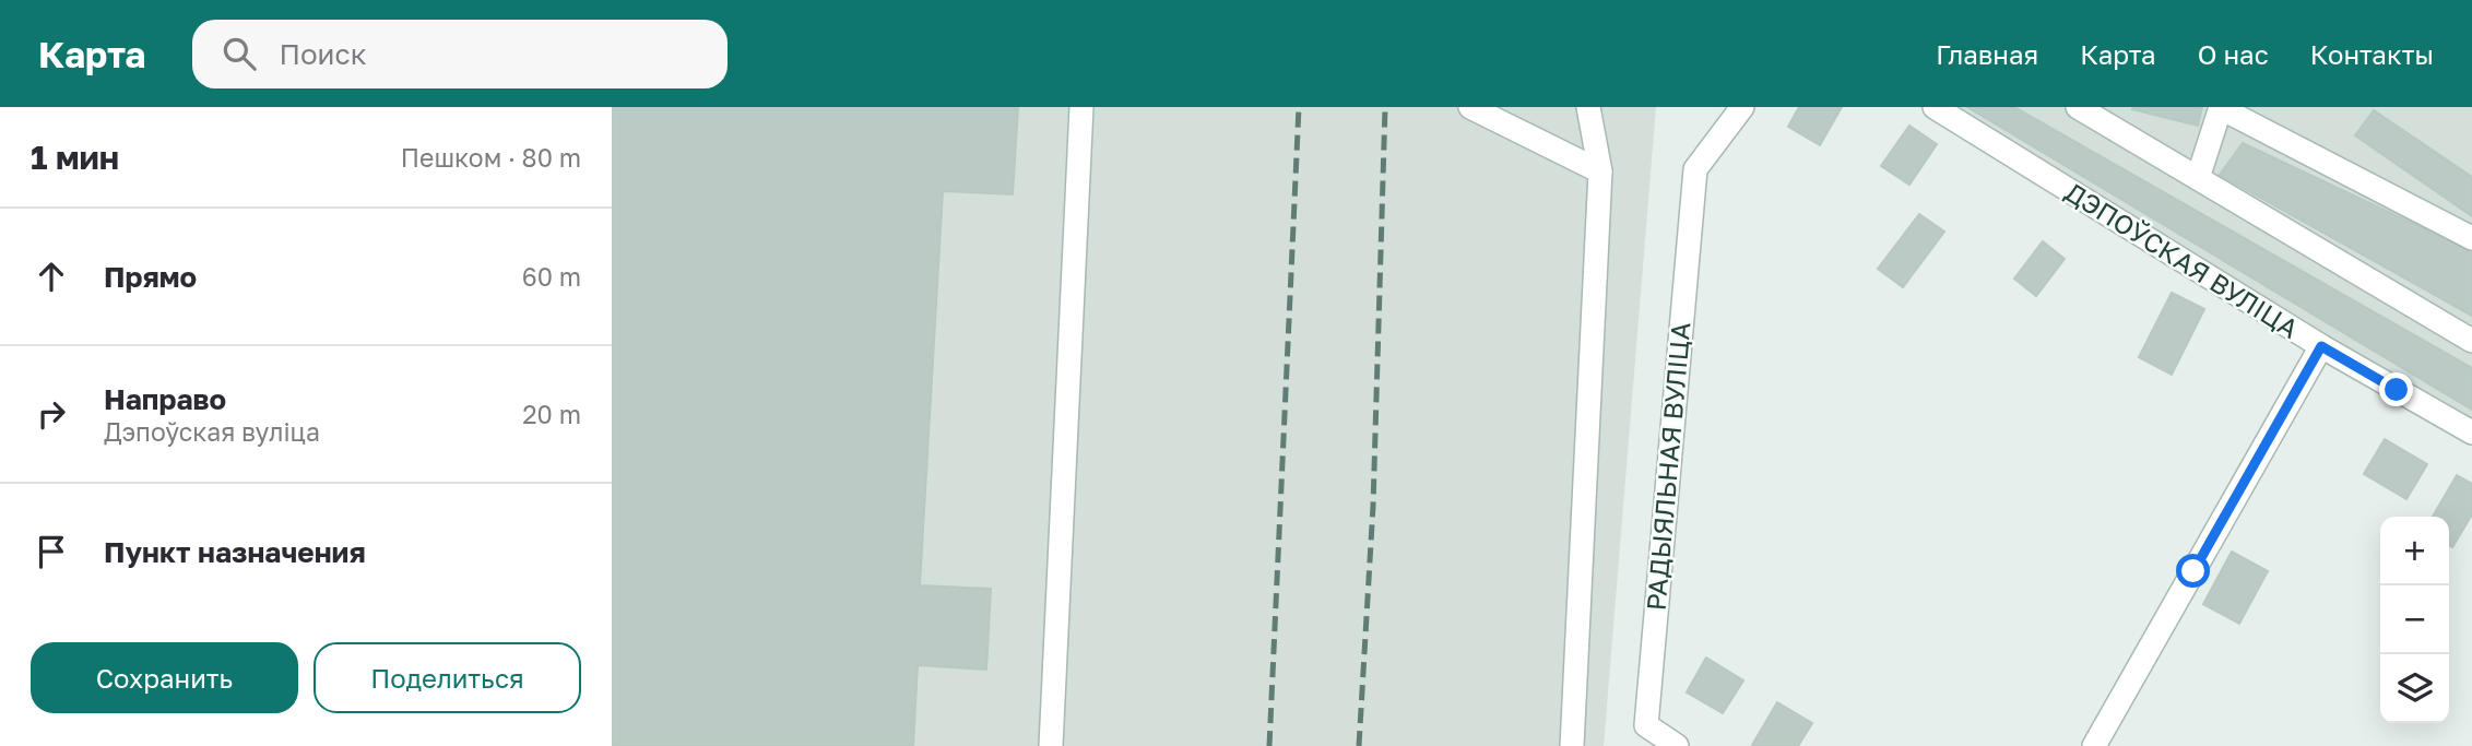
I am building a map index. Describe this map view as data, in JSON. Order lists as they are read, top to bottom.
{
  "streets": {
    "street": ["ДЭПОЎСКАЯ ВУЛІЦА", "РАДЫЯЛЬНАЯ ВУЛІЦА"]
  },
  "page": {
    "header": "Карта",
    "search": "Поиск",
    "nav": [
      "Главная",
      "Карта",
      "О нас",
      "Контакты"
    ],
    "heading": ["1 мин", "Пешком · 80 m"],
    "list": [
      ["Прямо", "60 m"],
      ["Направо", "Дэпоўская вуліца", "20 m"],
      "Пункт назначения"
    ],
    "map_buttons": ["+", "−"],
    "buttons": ["Сохранить", "Поделиться"]
  }
}
